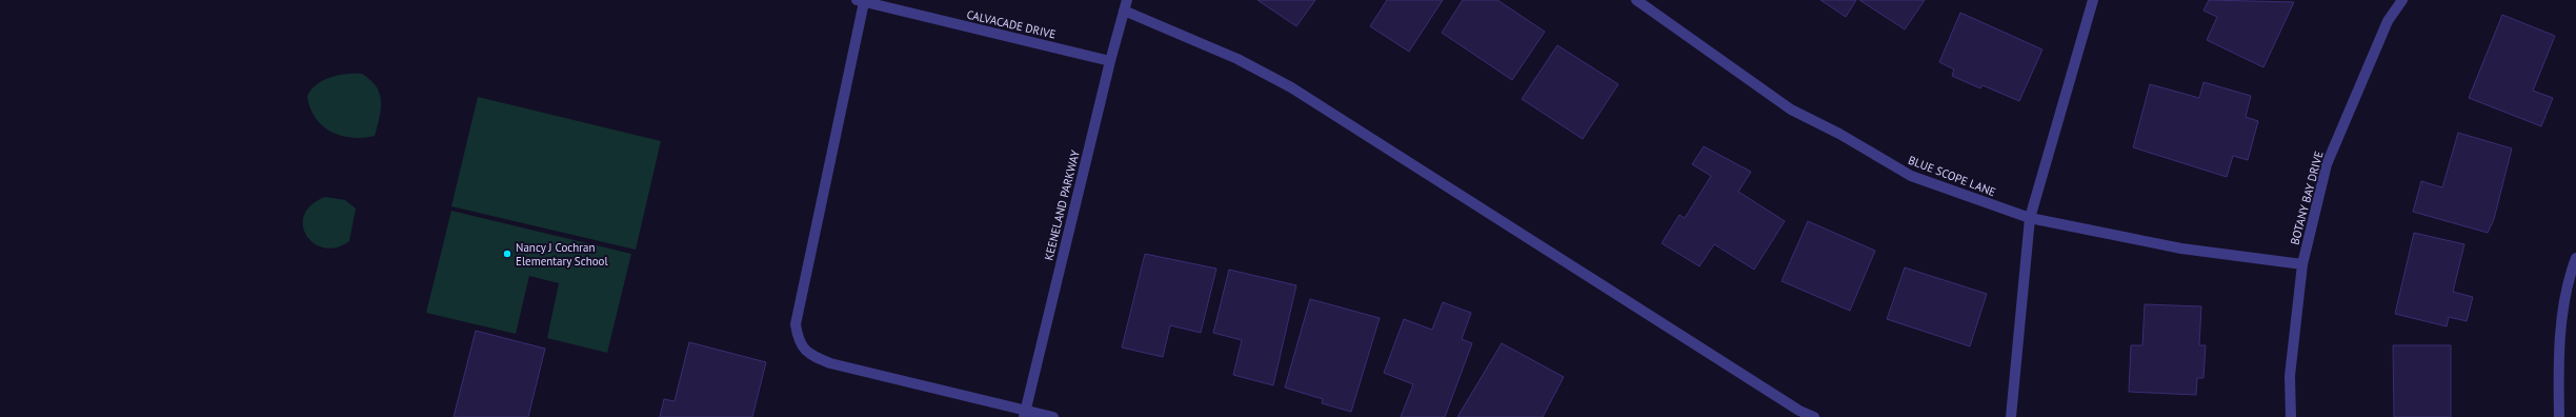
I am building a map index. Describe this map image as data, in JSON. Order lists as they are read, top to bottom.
{
  "streets": {
    "street": [
      "CALVACADE DRIVE",
      "BLUE SCOPE LANE",
      "BOTANY BAY DRIVE",
      "KEENELAND PARKWAY"
    ]
  },
  "crossings": [
    ["CALVACADE DRIVE", "KEENELAND PARKWAY"],
    ["BLUE SCOPE LANE", "BOTANY BAY DRIVE"]
  ],
  "places": ["Nancy J Cochran Elementary School"]
}
